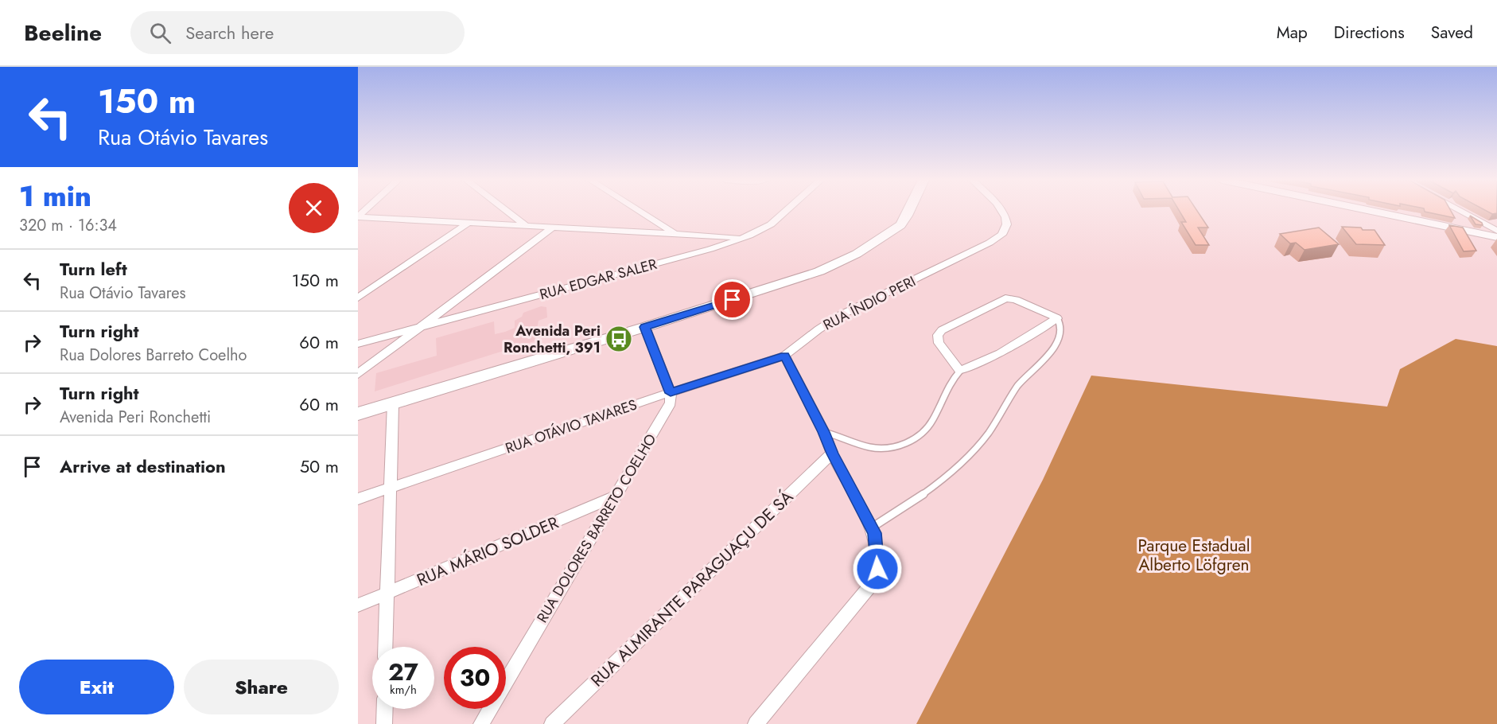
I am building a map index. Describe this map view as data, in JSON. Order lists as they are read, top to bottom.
{
  "streets": {
    "street": [
      "RUA EDGAR SALER",
      "RUA ÍNDIO PERI",
      "RUA OTÁVIO TAVARES",
      "RUA DOLORES BARRETO COELHO",
      "RUA MÁRIO SOLDER",
      "RUA ALMIRANTE PARAGUAÇU DE SÁ"
    ]
  },
  "crossings": [
    ["RUA ÍNDIO PERI", "RUA OTÁVIO TAVARES"],
    ["RUA OTÁVIO TAVARES", "RUA DOLORES BARRETO COELHO"],
    ["RUA DOLORES BARRETO COELHO", "RUA MÁRIO SOLDER"]
  ],
  "parks": ["Parque Estadual Alberto Löfgren"],
  "places": {
    "bus stop": ["Avenida Peri Ronchetti, 391"]
  },
  "page": {
    "header": "Beeline",
    "search": "Search here",
    "nav": ["Map", "Directions", "Saved"],
    "turn": ["150 m", "Rua Otávio Tavares"],
    "heading": ["1 min", "320 m · 16:34"],
    "list": [
      {
        "name": "Turn left",
        "note": "Rua Otávio Tavares",
        "value": "150 m"
      },
      {
        "name": "Turn right",
        "note": "Rua Dolores Barreto Coelho",
        "value": "60 m"
      },
      {
        "name": "Turn right",
        "note": "Avenida Peri Ronchetti",
        "value": "60 m"
      },
      {
        "name": "Arrive at destination",
        "value": "50 m"
      }
    ],
    "speed": "27 km/h",
    "limit": "30",
    "buttons": ["Exit", "Share"]
  }
}
